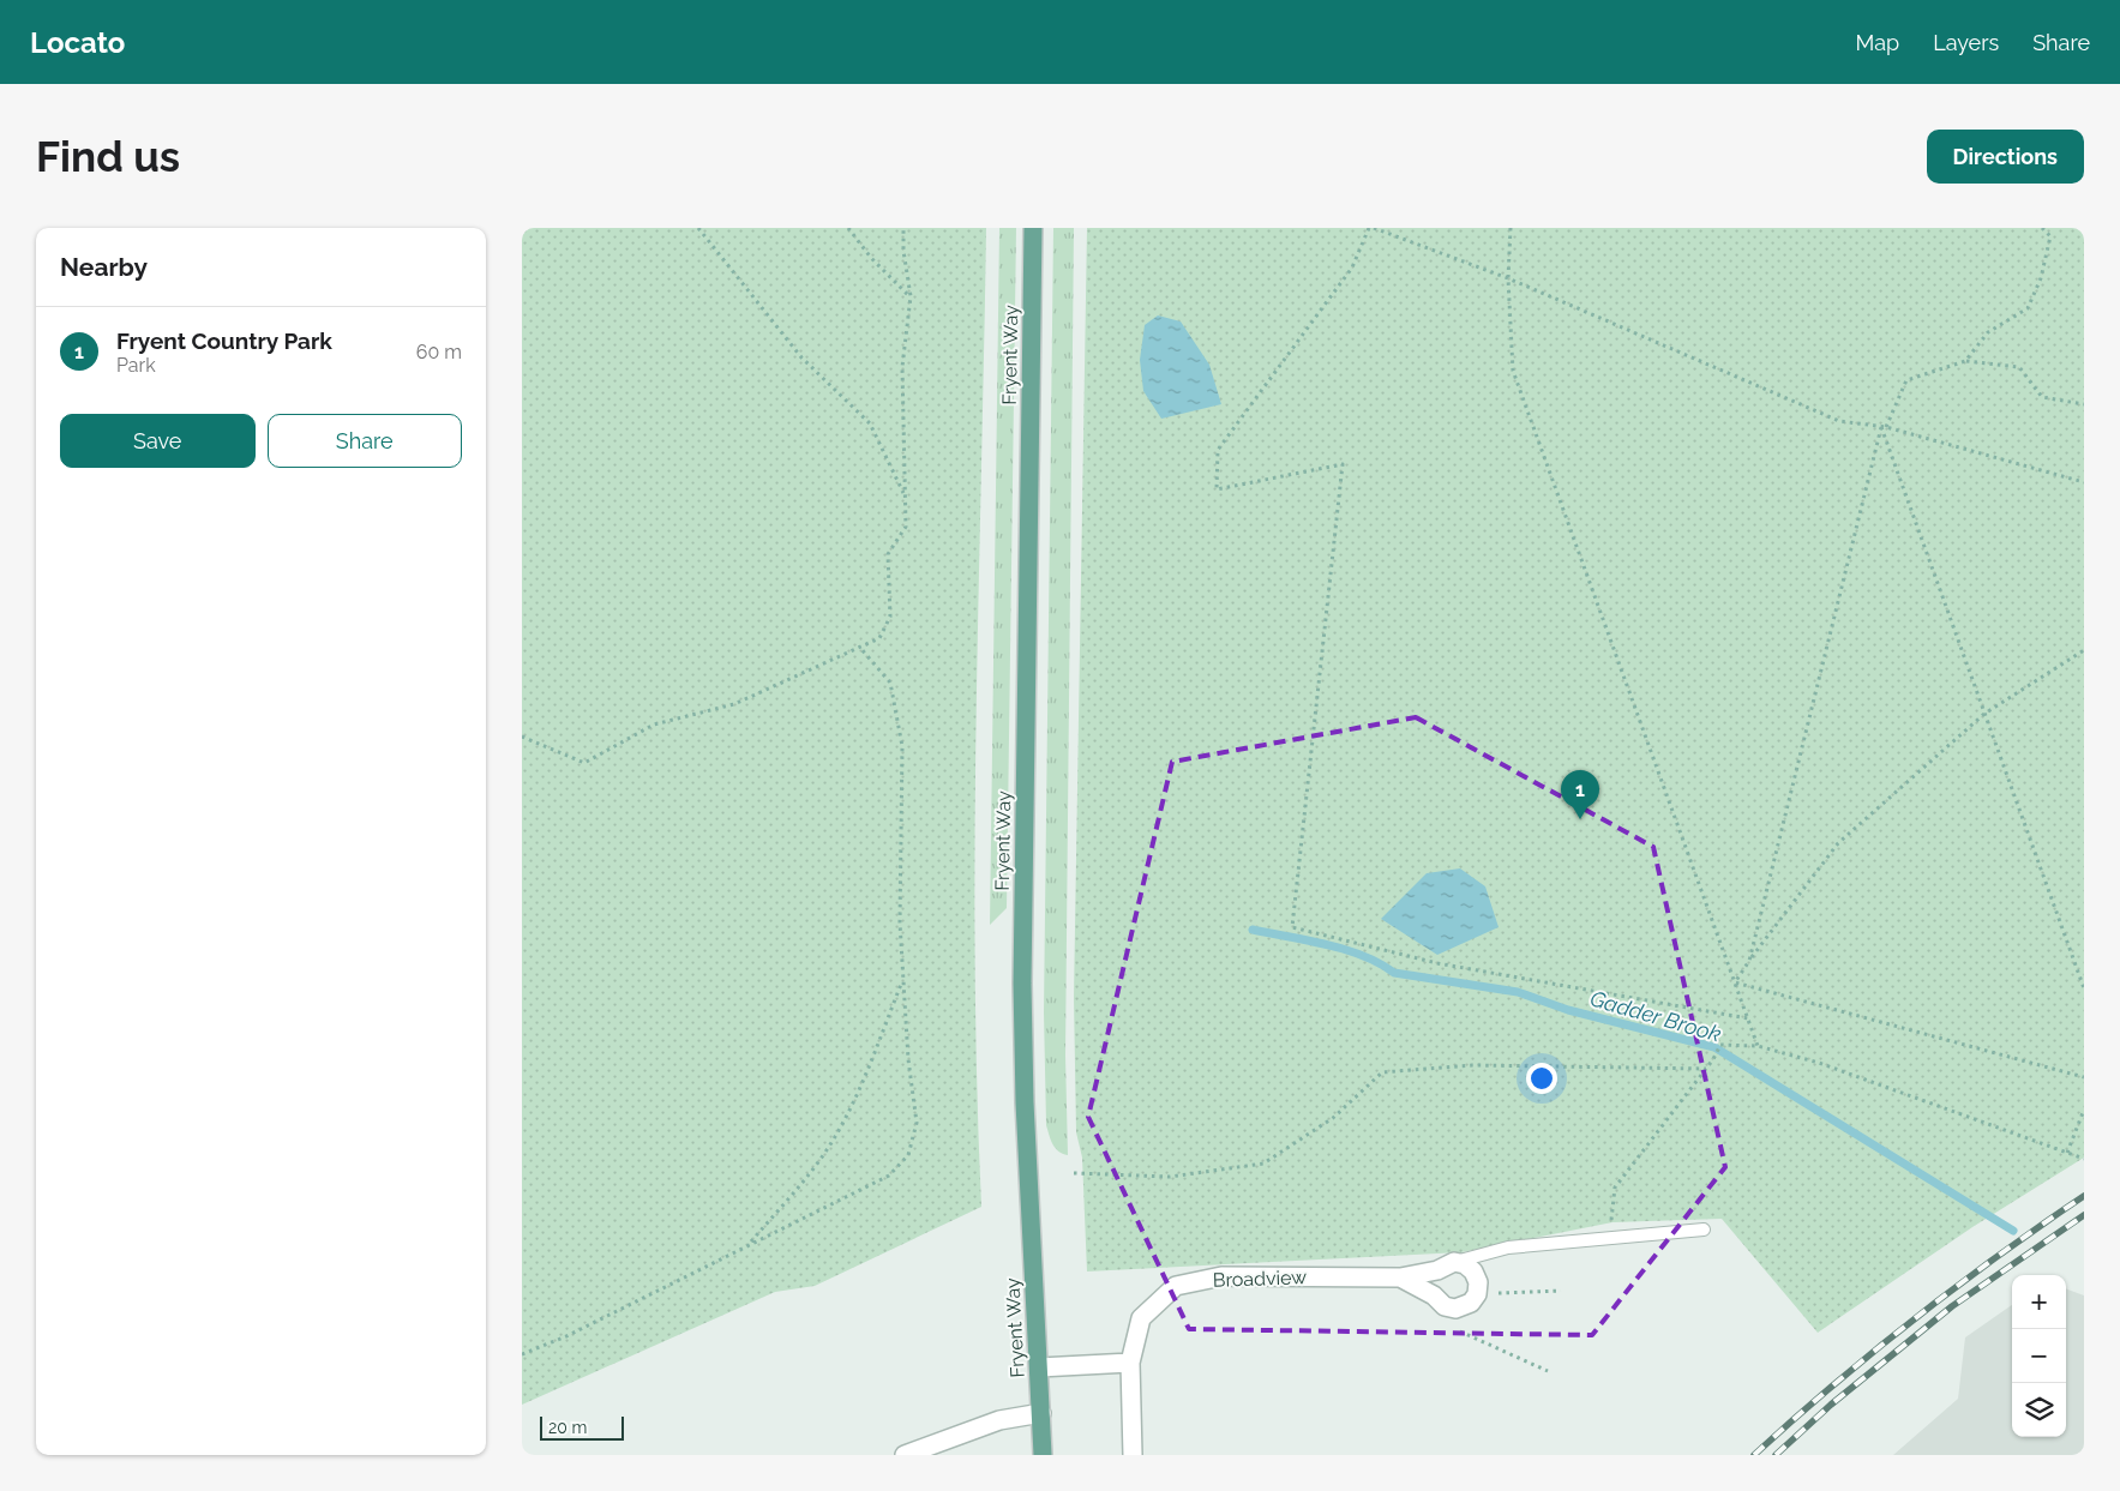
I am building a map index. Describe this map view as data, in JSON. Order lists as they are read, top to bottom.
{
  "streets": {
    "main road": ["Fryent Way"],
    "street": ["Broadview"]
  },
  "water": ["Gadder Brook"],
  "scale_bar": "20 m",
  "page": {
    "header": "Locato",
    "nav": ["Map", "Layers", "Share"],
    "buttons": [
      "Directions",
      ["Save", "Share"]
    ],
    "title": "Find us",
    "heading": "Nearby",
    "list": [
      {
        "mark": "1",
        "name": "Fryent Country Park",
        "note": "Park",
        "value": "60 m"
      }
    ],
    "pins": "1",
    "map_buttons": ["+", "−"],
    "scale": "20 m"
  }
}
